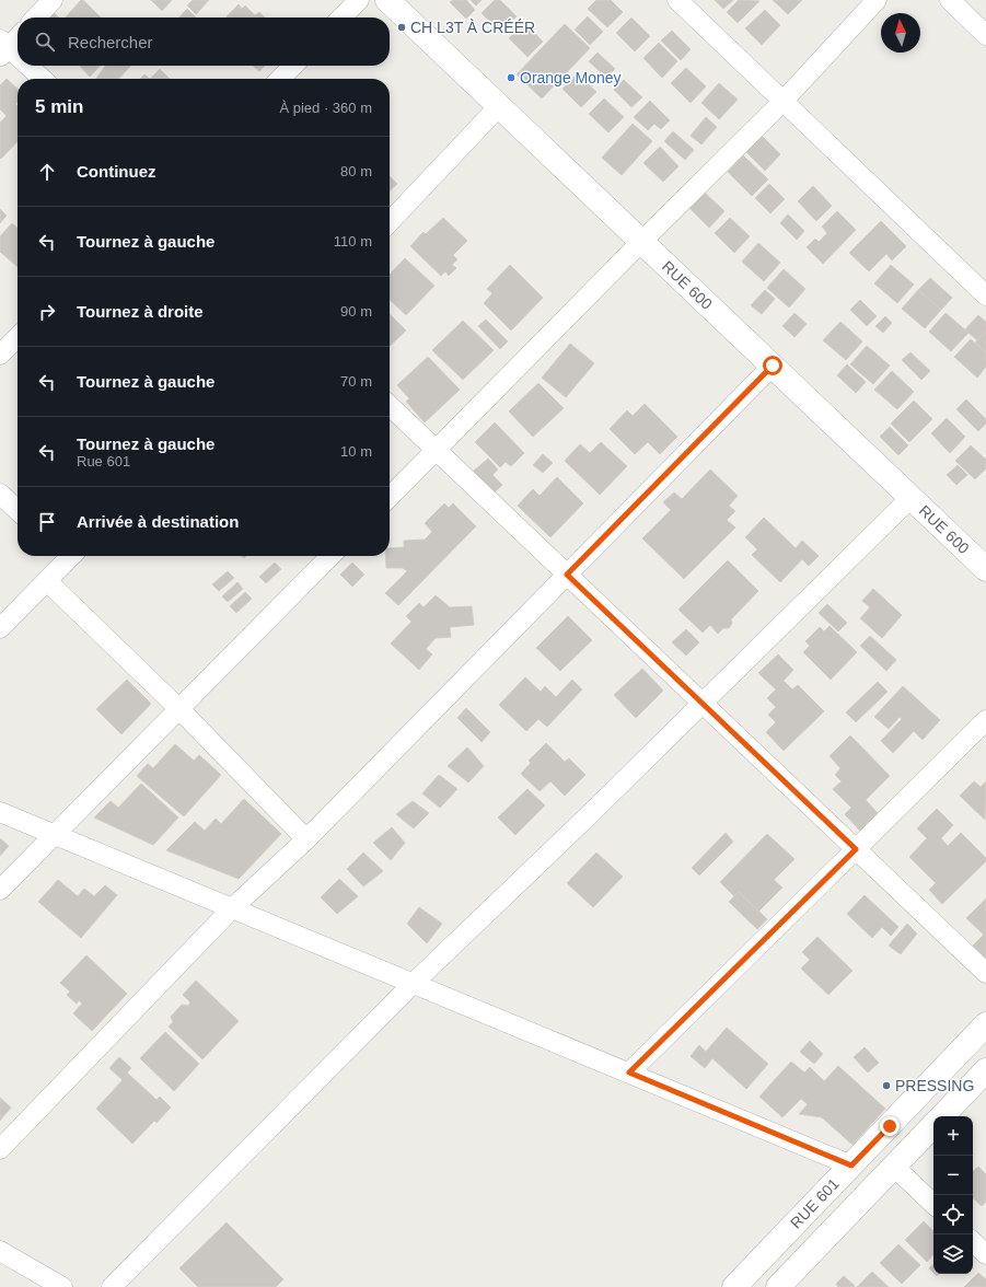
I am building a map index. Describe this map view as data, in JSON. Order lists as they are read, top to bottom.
{
  "streets": {
    "street": ["RUE 600", "RUE 601"]
  },
  "places": ["CH L3T À CRÉÉR", "Orange Money", "PRESSING"],
  "north": "top",
  "page": {
    "search": "Rechercher",
    "heading": ["5 min", "À pied · 360 m"],
    "list": [
      ["Continuez", "80 m"],
      ["Tournez à gauche", "110 m"],
      ["Tournez à droite", "90 m"],
      ["Tournez à gauche", "70 m"],
      ["Tournez à gauche", "Rue 601", "10 m"],
      "Arrivée à destination"
    ],
    "map_buttons": ["+", "−"]
  }
}
